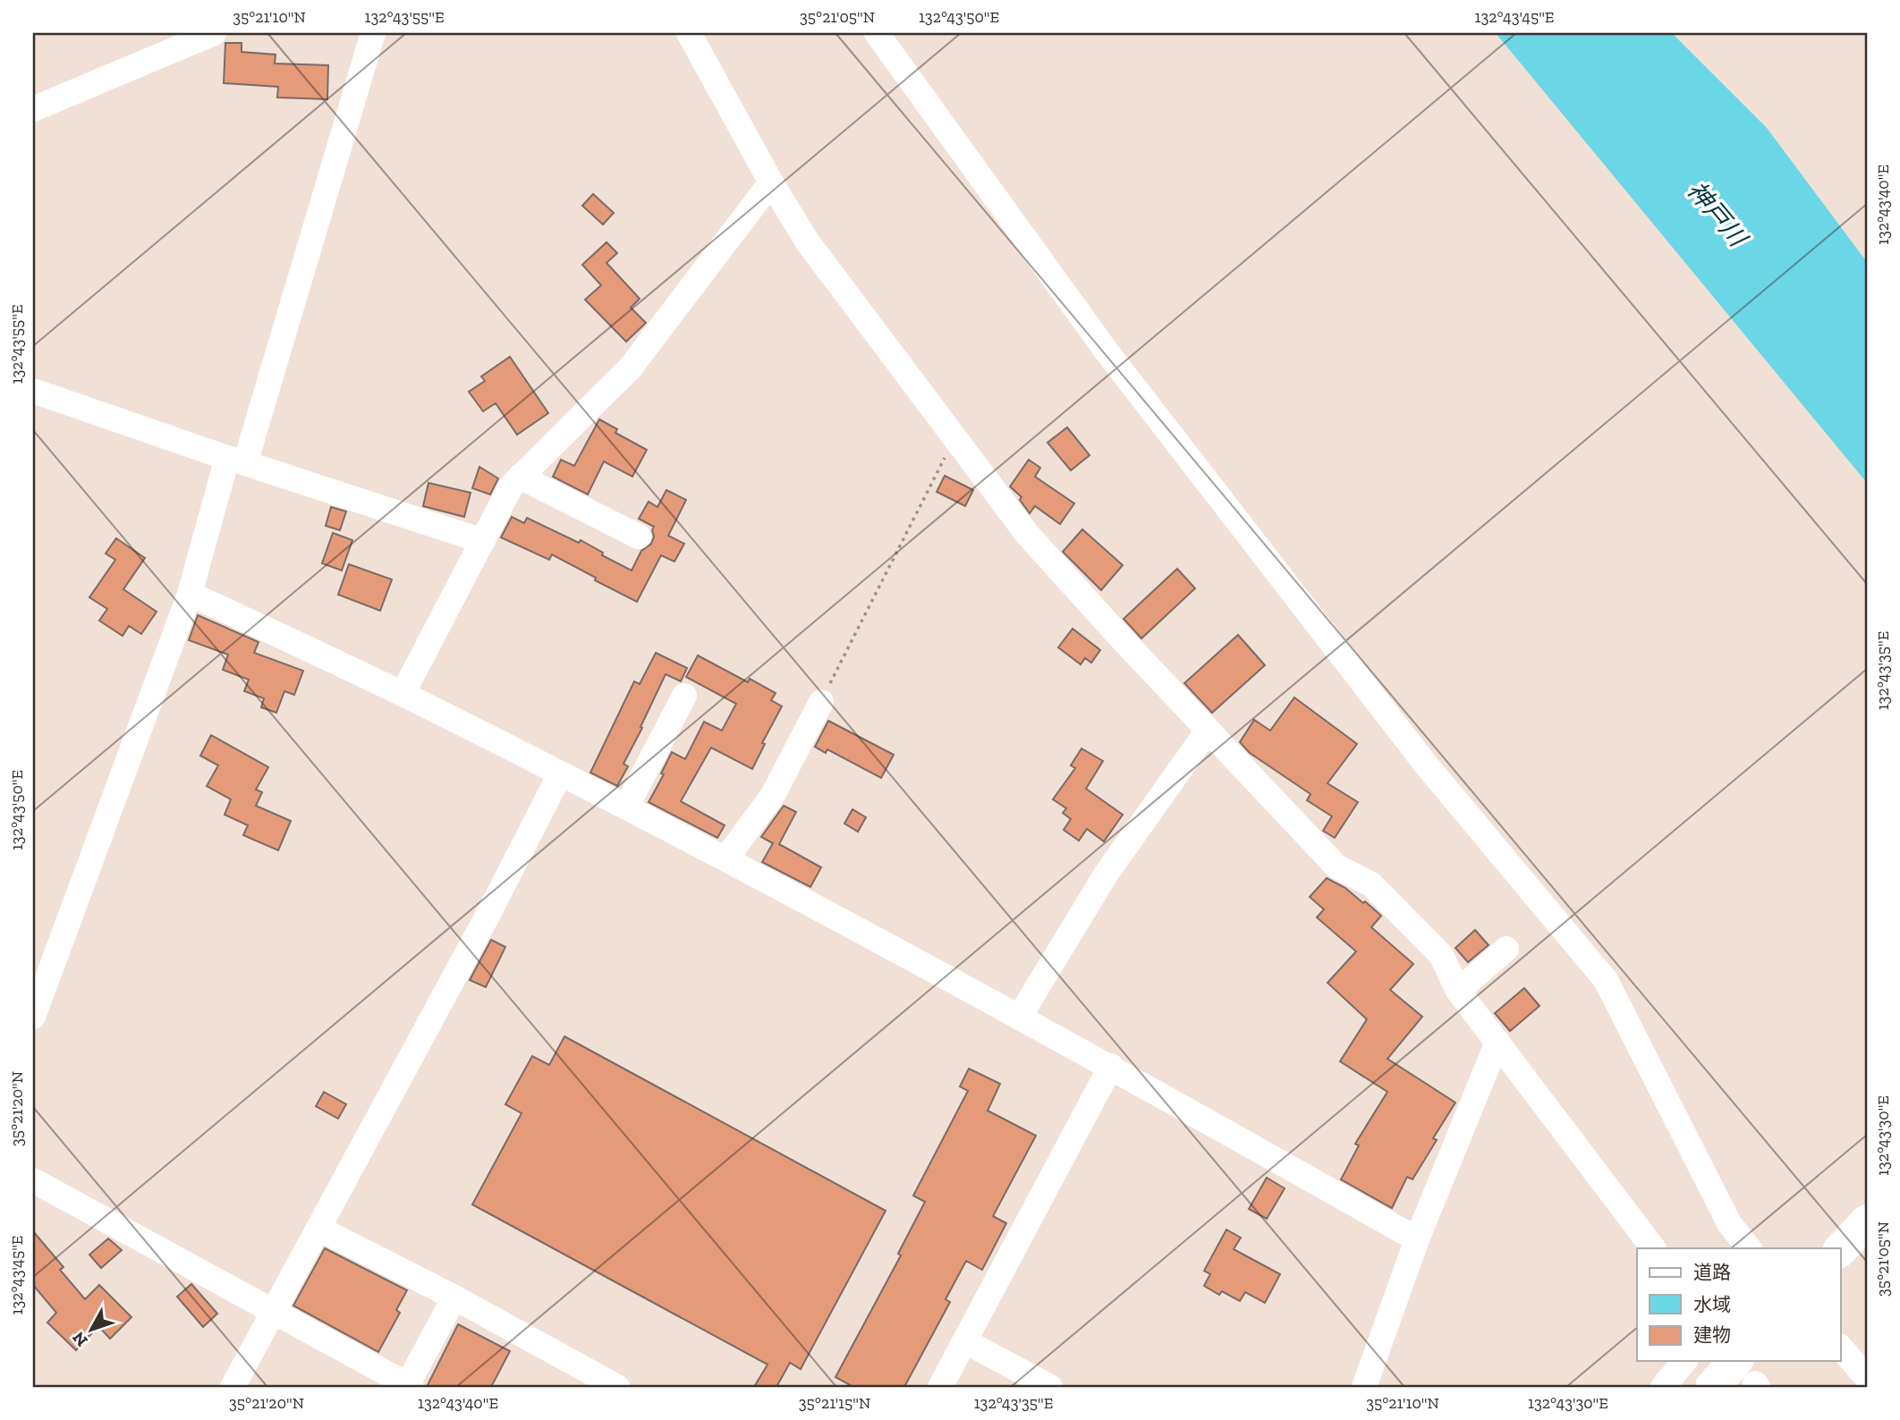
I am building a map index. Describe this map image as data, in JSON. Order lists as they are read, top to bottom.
{
  "water": ["神戸川"],
  "legend": ["道路", "水域", "建物"],
  "north": "bottom left",
  "coordinates": [
    "35°21'10\"N",
    "132°43'55\"E",
    "35°21'05\"N",
    "132°43'50\"E",
    "132°43'45\"E",
    "132°43'40\"E",
    "132°43'35\"E",
    "35°21'20\"N",
    "132°43'30\"E",
    "35°21'15\"N"
  ]
}
